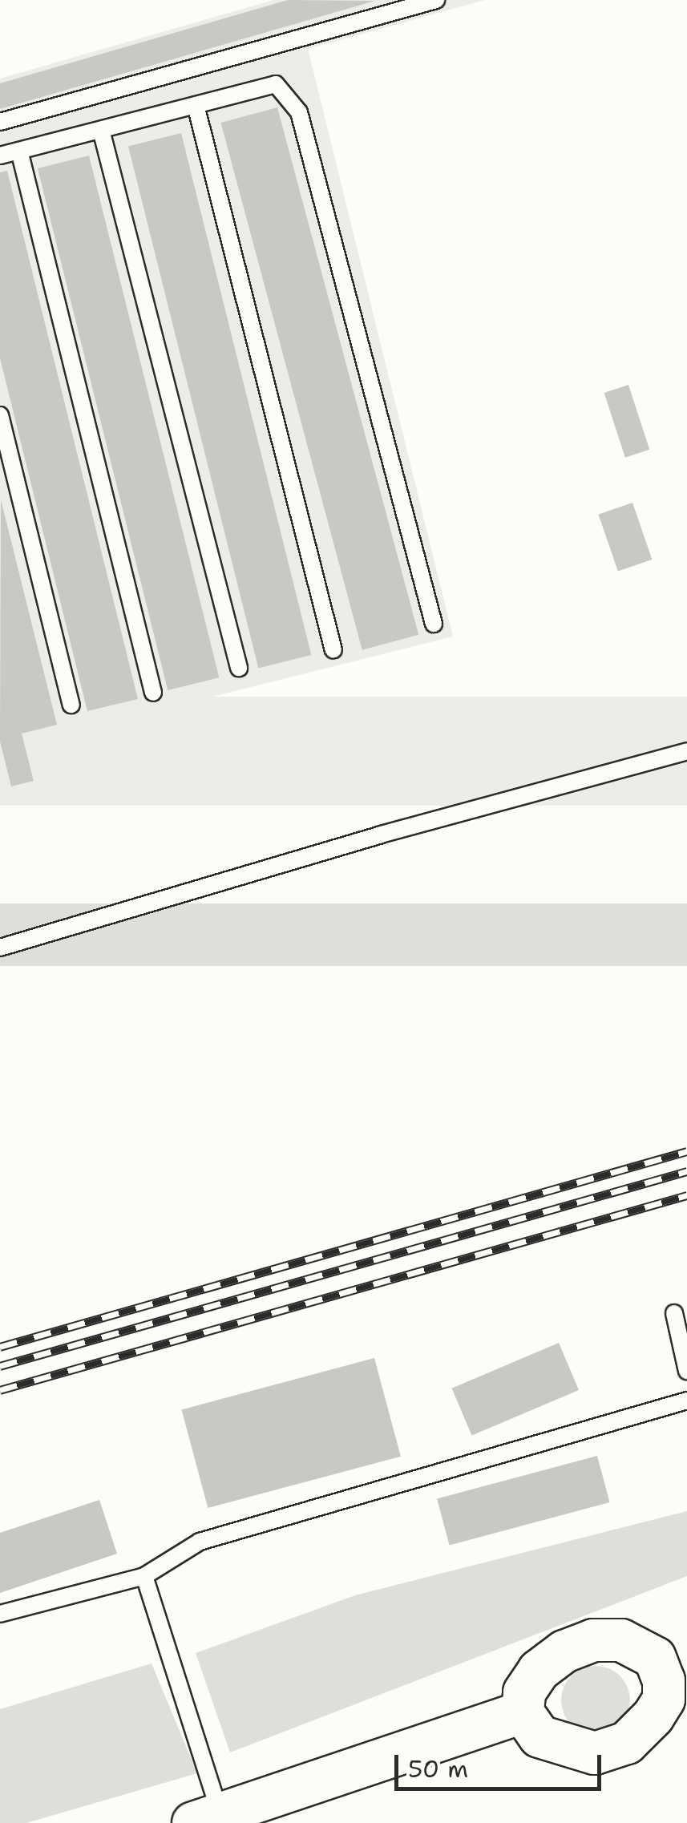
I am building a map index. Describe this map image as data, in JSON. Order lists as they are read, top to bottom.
{
  "scale_bar": "50 m"
}
